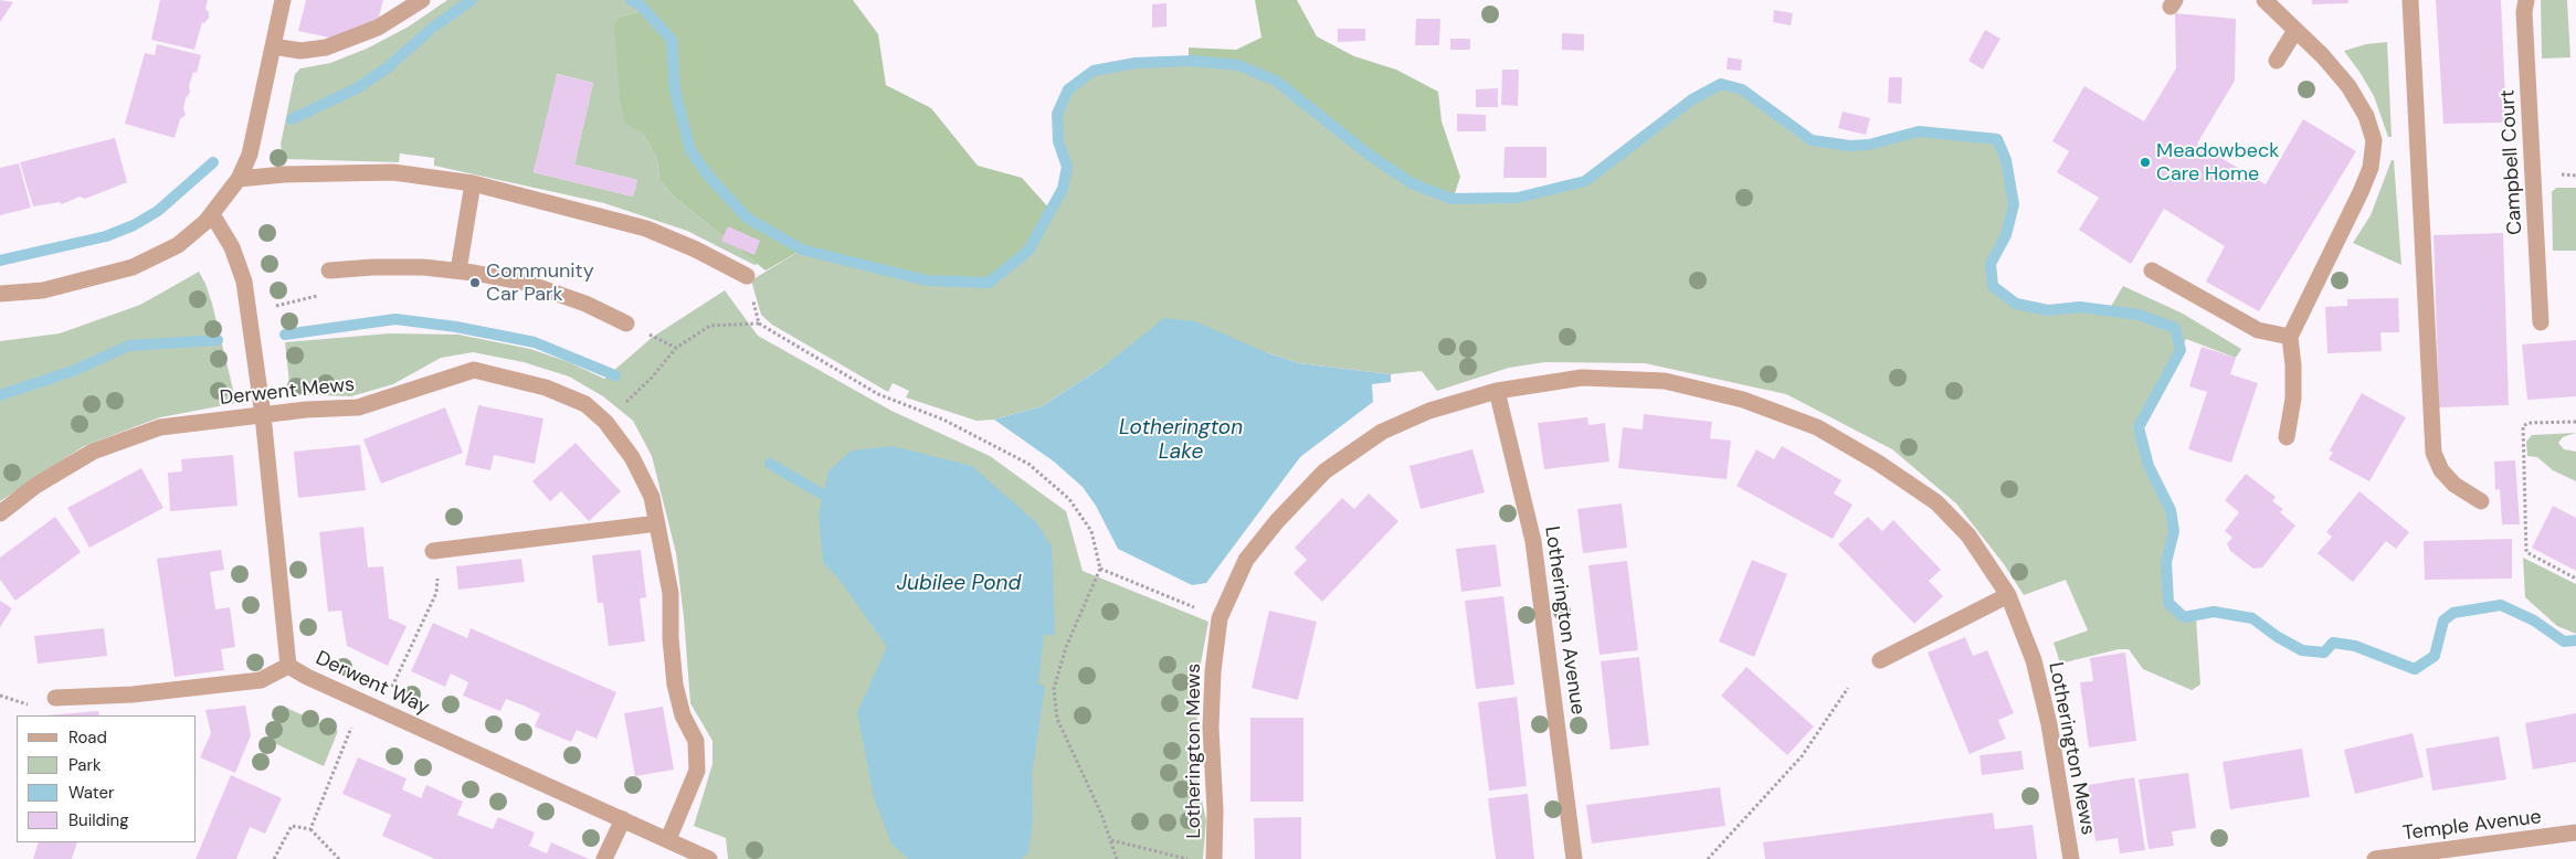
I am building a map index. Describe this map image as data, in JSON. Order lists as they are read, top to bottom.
{
  "streets": {
    "street": [
      "Campbell Court",
      "Derwent Mews",
      "Lotherington Avenue",
      "Derwent Way",
      "Lotherington Mews",
      "Temple Avenue"
    ]
  },
  "crossings": [
    ["Derwent Mews", "Derwent Way"],
    ["Lotherington Avenue", "Lotherington Mews"]
  ],
  "water": ["Lotherington Lake", "Jubilee Pond"],
  "places": ["Meadowbeck Care Home", "Community Car Park"],
  "legend": [
    "Road",
    "Park",
    "Water",
    "Building"
  ]
}
